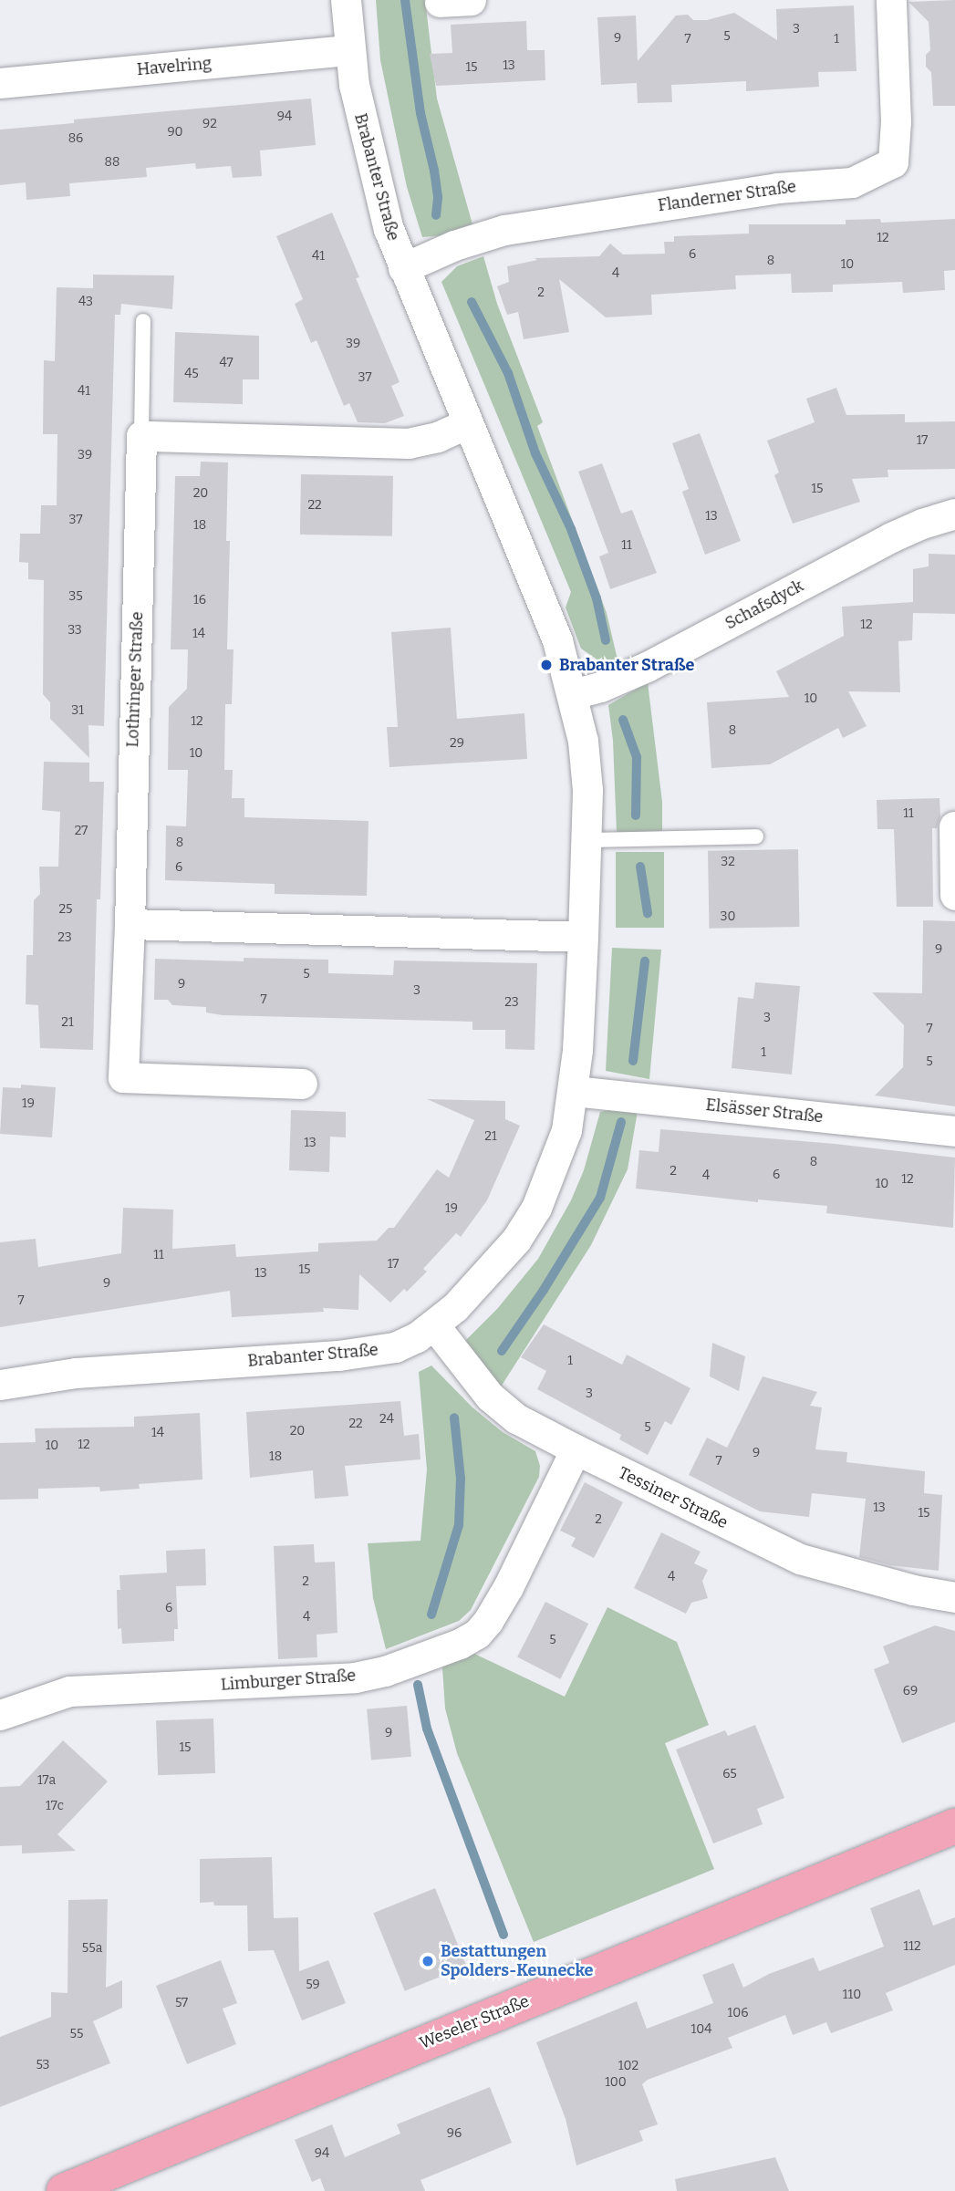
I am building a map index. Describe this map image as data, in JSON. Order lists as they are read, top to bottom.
{
  "streets": {
    "main road": ["Weseler Straße"],
    "street": [
      "Havelring",
      "Brabanter Straße",
      "Flanderner Straße",
      "Schafsdyck",
      "Lothringer Straße",
      "Elsässer Straße",
      "Tessiner Straße",
      "Limburger Straße"
    ]
  },
  "crossings": [
    ["Havelring", "Brabanter Straße"],
    ["Brabanter Straße", "Flanderner Straße"],
    ["Brabanter Straße", "Schafsdyck"],
    ["Brabanter Straße", "Elsässer Straße"],
    ["Brabanter Straße", "Tessiner Straße"],
    ["Tessiner Straße", "Limburger Straße"]
  ],
  "places": ["Brabanter Straße", "Bestattungen Spolders-Keunecke"],
  "house_numbers": [
    "3",
    "5",
    "9",
    "7",
    "1",
    "13",
    "15",
    "94",
    "92",
    "90",
    "86",
    "88",
    "12",
    "6",
    "41",
    "8",
    "10",
    "4",
    "2",
    "43",
    "39",
    "47",
    "45",
    "37",
    "41",
    "17",
    "39",
    "15",
    "20",
    "22",
    "13",
    "37",
    "18",
    "11",
    "35",
    "16",
    "12",
    "33",
    "14",
    "10",
    "31",
    "12",
    "8",
    "29",
    "10",
    "11",
    "27",
    "8",
    "32",
    "6",
    "25",
    "30",
    "23",
    "9",
    "5",
    "9",
    "3",
    "7",
    "23",
    "3",
    "21",
    "7",
    "1",
    "5",
    "19",
    "21",
    "13",
    "8",
    "2",
    "6",
    "4",
    "12",
    "10",
    "19",
    "11",
    "17",
    "15",
    "13",
    "9",
    "7",
    "1",
    "3",
    "24",
    "22",
    "5",
    "20",
    "14",
    "12",
    "10",
    "9",
    "18",
    "7",
    "13",
    "15",
    "2",
    "4",
    "2",
    "6",
    "4",
    "5",
    "69",
    "9",
    "15",
    "65",
    "17a",
    "17c",
    "112",
    "55a",
    "59",
    "110",
    "57",
    "106",
    "104",
    "55",
    "53",
    "102",
    "100",
    "96",
    "94"
  ]
}
